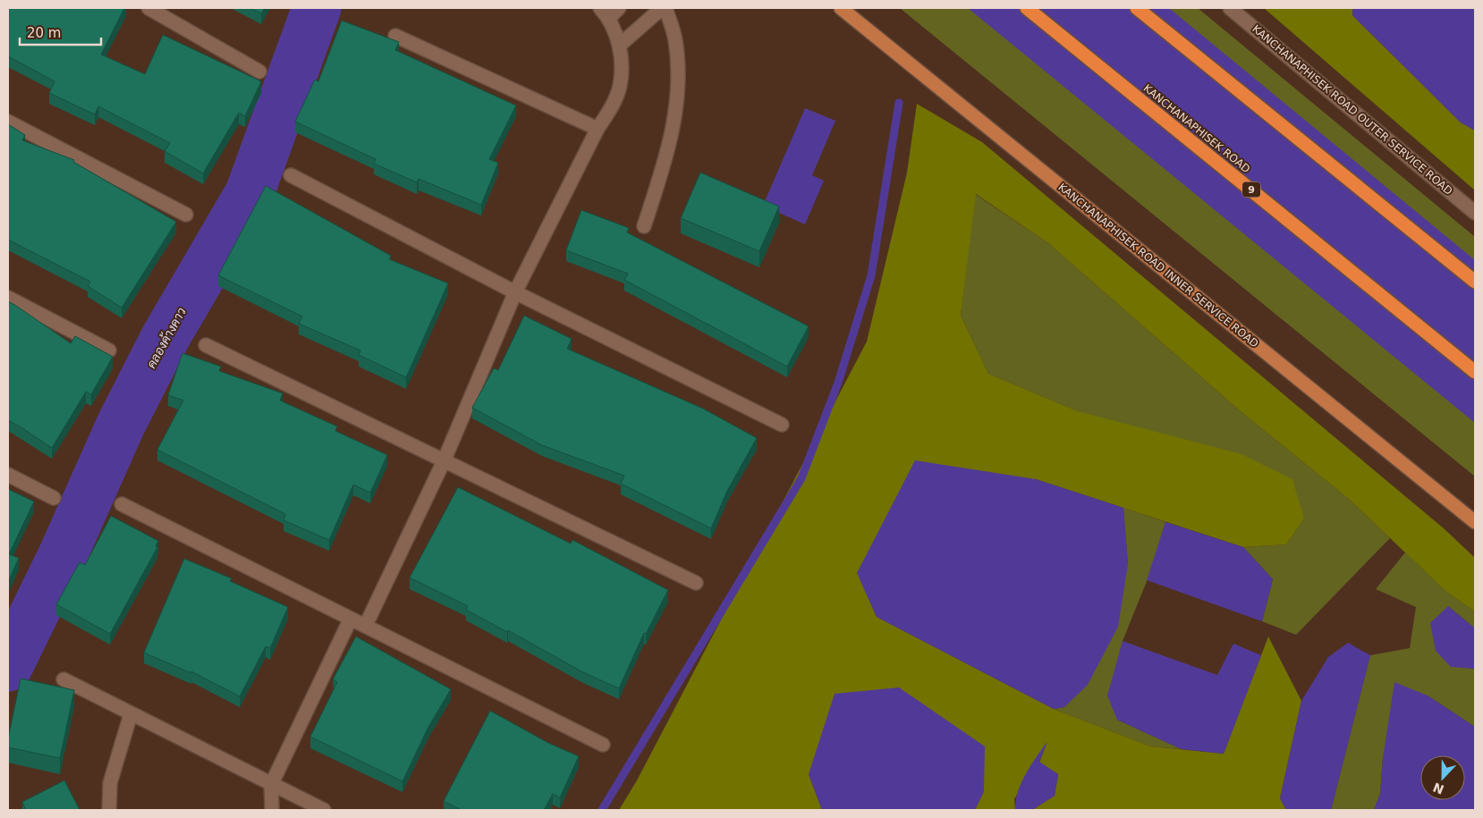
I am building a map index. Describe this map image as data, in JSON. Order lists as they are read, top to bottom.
{
  "streets": {
    "highway": ["KANCHANAPHISEK ROAD", "9"],
    "main road": ["KANCHANAPHISEK ROAD INNER SERVICE ROAD"],
    "street": ["KANCHANAPHISEK ROAD OUTER SERVICE ROAD"]
  },
  "water": ["คลองค้างคาว"],
  "scale_bar": "20 m",
  "north": "bottom"
}
